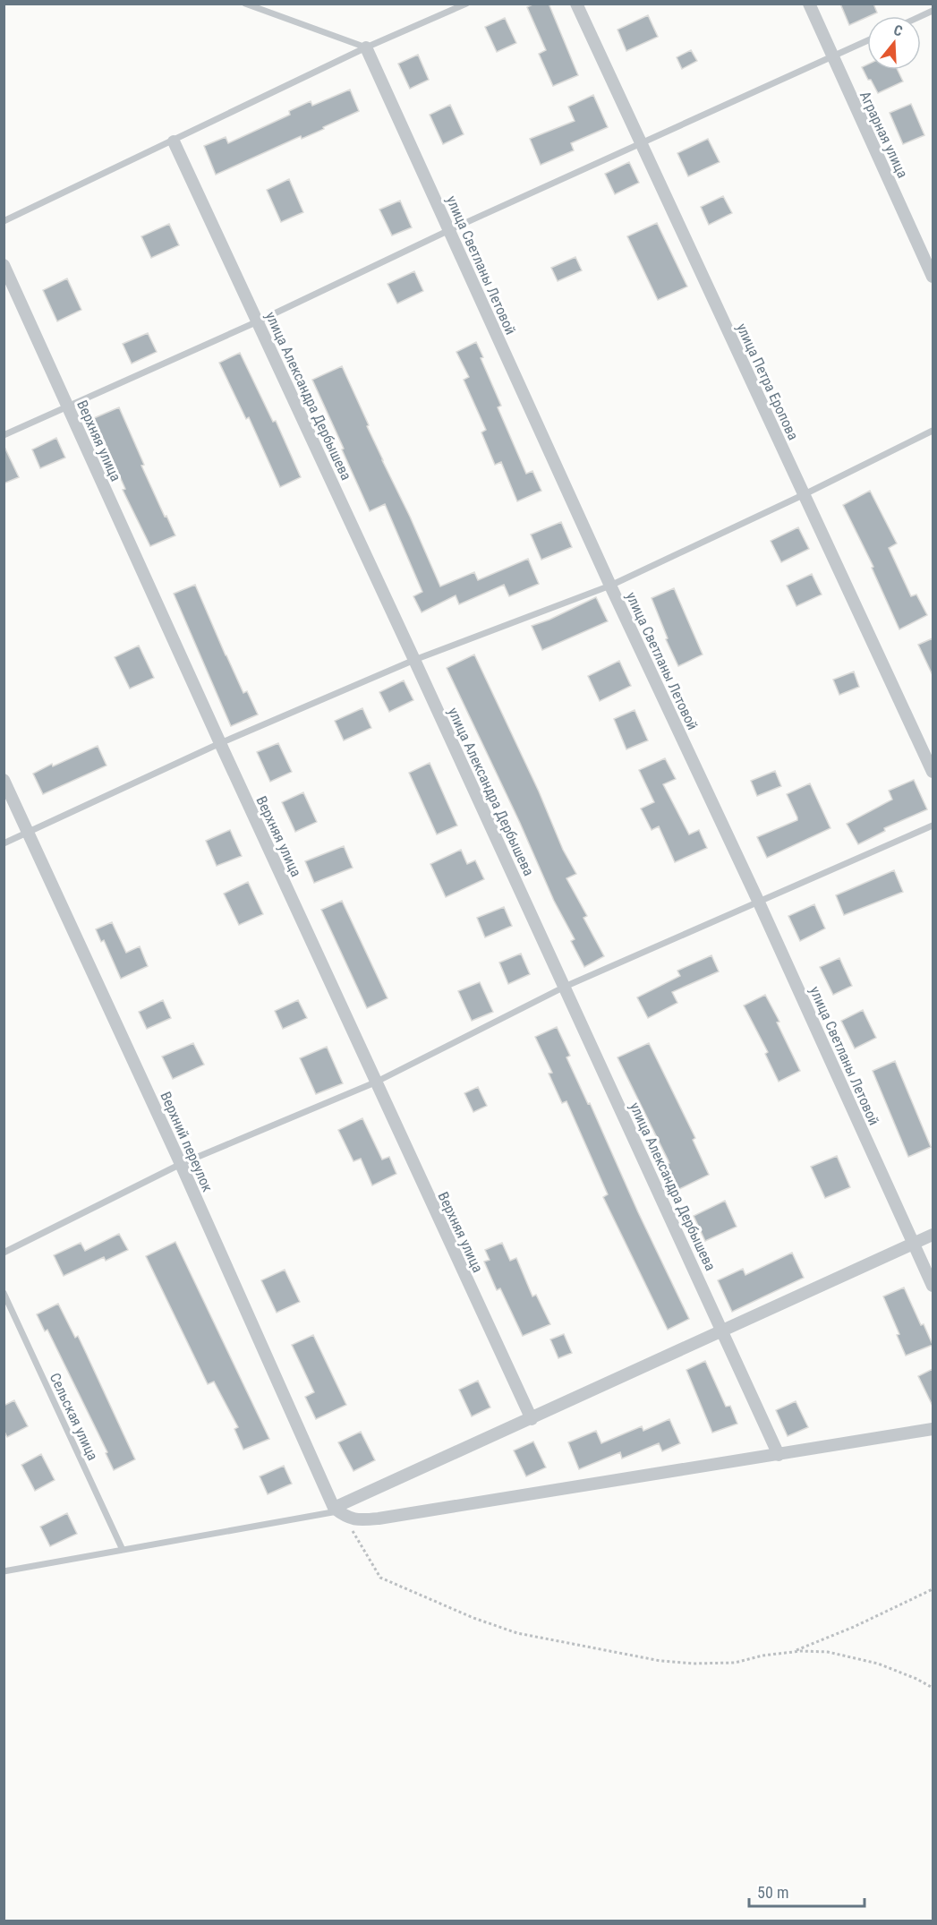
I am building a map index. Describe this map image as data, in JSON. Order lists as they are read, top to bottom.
{
  "streets": {
    "street": [
      "Аграрная улица",
      "улица Светланы Летовой",
      "улица Петра Еропова",
      "улица Александра Дербышева",
      "Верхняя улица",
      "Верхний переулок"
    ],
    "lane": ["Сельская улица"]
  },
  "scale_bar": "50 m",
  "north": "top"
}
